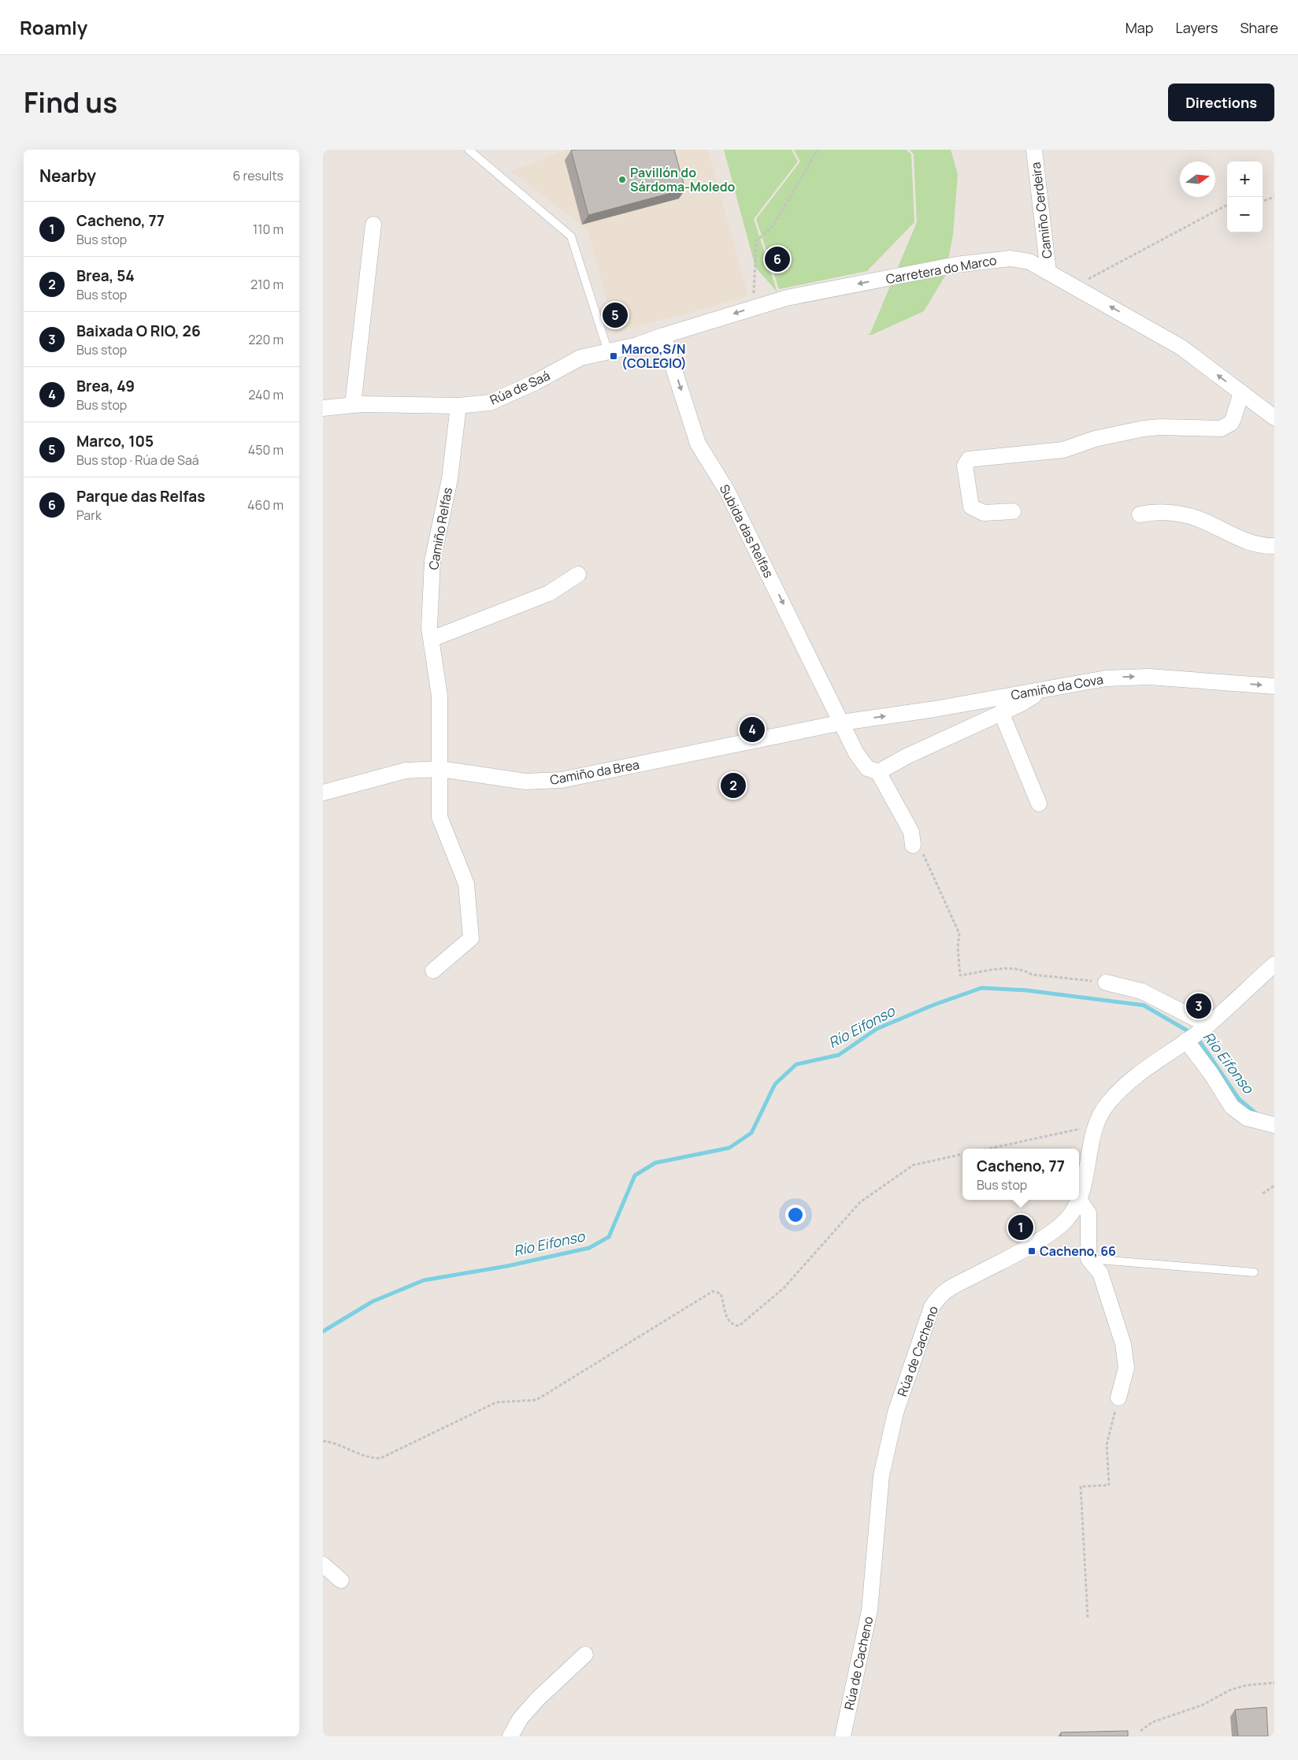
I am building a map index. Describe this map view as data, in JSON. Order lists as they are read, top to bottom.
{
  "streets": {
    "street": [
      "Camiño Cerdeira",
      "Carretera do Marco",
      "Rúa de Saá",
      "Camiño Relfas",
      "Subida das Relfas",
      "Camiño da Cova",
      "Camiño da Brea",
      "Rúa de Cacheno"
    ]
  },
  "crossings": [
    ["Camiño Cerdeira", "Carretera do Marco"],
    ["Carretera do Marco", "Rúa de Saá"],
    ["Carretera do Marco", "Subida das Relfas"],
    ["Rúa de Saá", "Camiño Relfas"],
    ["Rúa de Saá", "Subida das Relfas"],
    ["Camiño Relfas", "Camiño da Brea"],
    ["Subida das Relfas", "Camiño da Cova"],
    ["Subida das Relfas", "Camiño da Brea"],
    ["Camiño da Cova", "Camiño da Brea"]
  ],
  "one_way": ["Carretera do Marco", "Subida das Relfas"],
  "water": ["Río Eifonso"],
  "places": {
    "other": ["Pavillón do Sárdoma-Moledo"],
    "transit": ["Marco,S/N (COLEGIO)", "Cacheno, 66"]
  },
  "north": "right",
  "page": {
    "header": "Roamly",
    "nav": ["Map", "Layers", "Share"],
    "title": "Find us",
    "buttons": "Directions",
    "heading": ["Nearby", "6 results"],
    "map_buttons": ["+", "−"],
    "list": [
      {
        "mark": "1",
        "name": "Cacheno, 77",
        "note": "Bus stop",
        "value": "110 m"
      },
      {
        "mark": "2",
        "name": "Brea, 54",
        "note": "Bus stop",
        "value": "210 m"
      },
      {
        "mark": "3",
        "name": "Baixada O RIO, 26",
        "note": "Bus stop",
        "value": "220 m"
      },
      {
        "mark": "4",
        "name": "Brea, 49",
        "note": "Bus stop",
        "value": "240 m"
      },
      {
        "mark": "5",
        "name": "Marco, 105",
        "note": "Bus stop · Rúa de Saá",
        "value": "450 m"
      },
      {
        "mark": "6",
        "name": "Parque das Relfas",
        "note": "Park",
        "value": "460 m"
      }
    ],
    "pins": [
      "6",
      "5",
      "4",
      "2",
      "3",
      "1"
    ],
    "popup": ["Cacheno, 77", "Bus stop"]
  }
}
